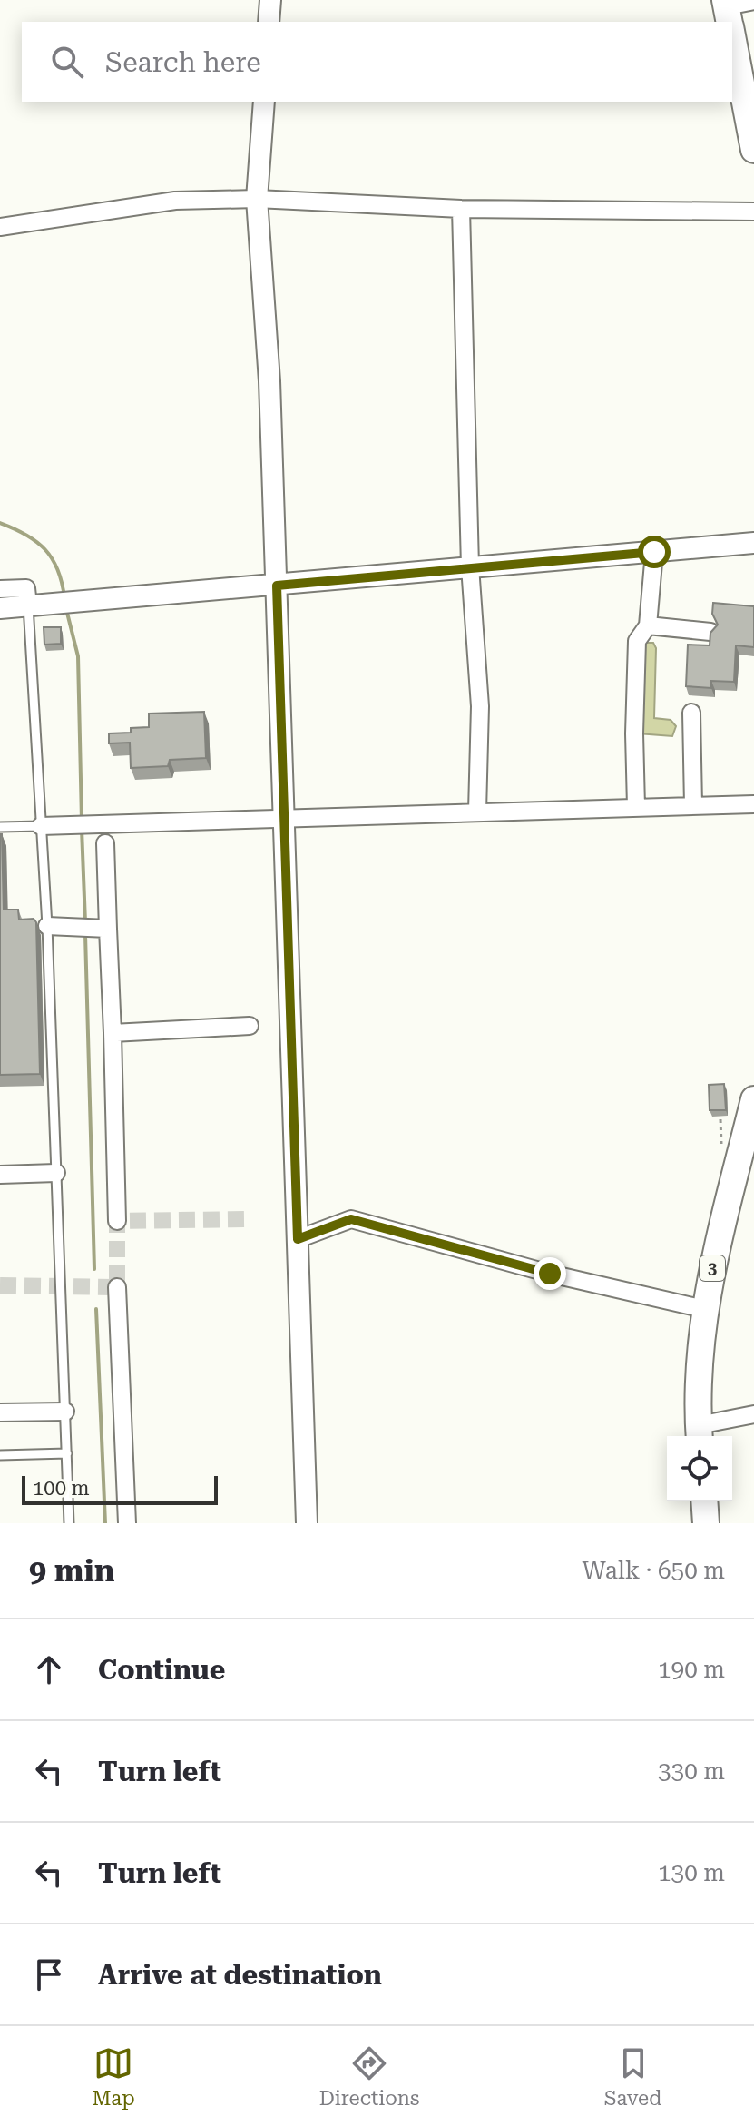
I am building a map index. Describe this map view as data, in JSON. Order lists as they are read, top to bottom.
{
  "streets": {
    "main road": ["3"]
  },
  "scale_bar": "100 m",
  "page": {
    "search": "Search here",
    "scale": "100 m",
    "heading": ["9 min", "Walk · 650 m"],
    "list": [
      ["Continue", "190 m"],
      ["Turn left", "330 m"],
      ["Turn left", "130 m"],
      "Arrive at destination"
    ],
    "nav": ["Map", "Directions", "Saved"]
  }
}
